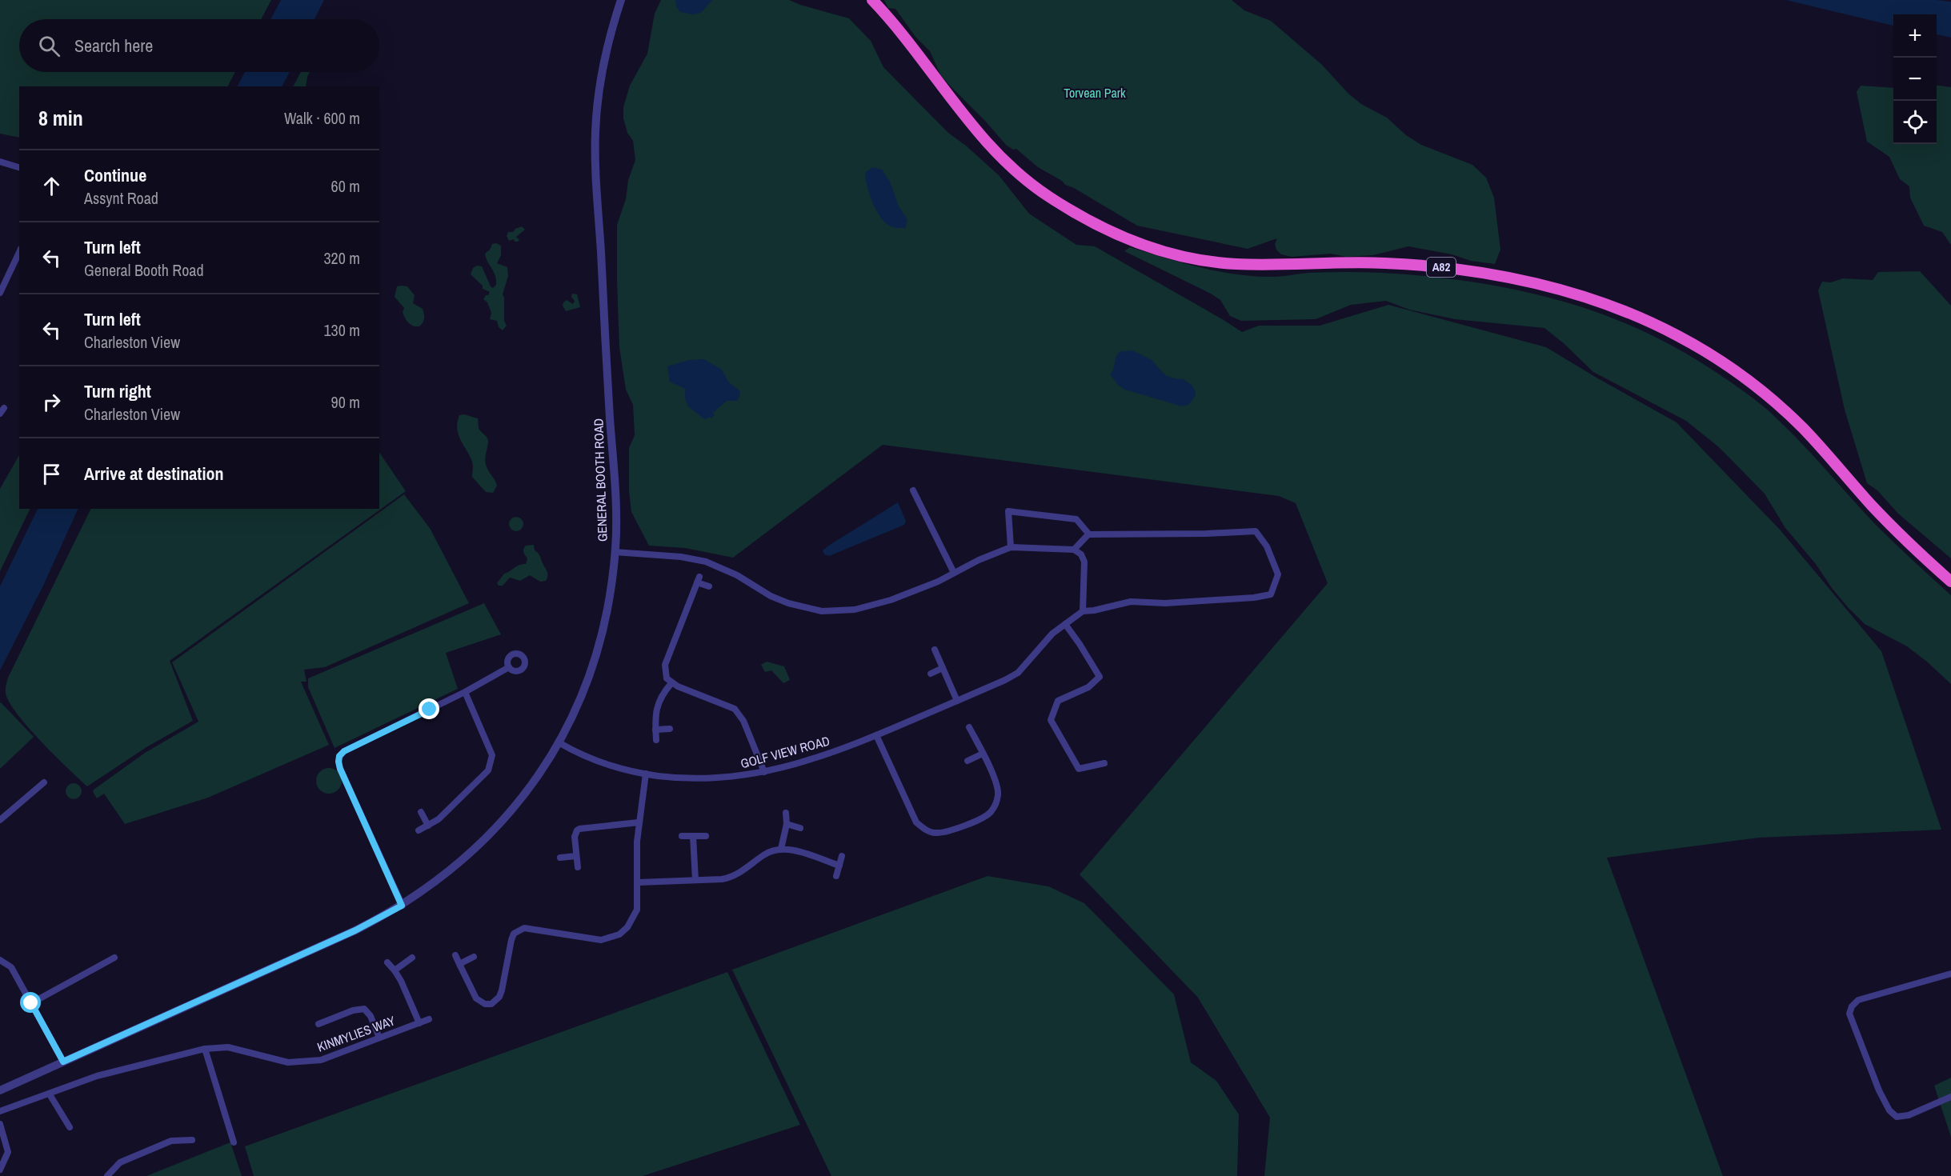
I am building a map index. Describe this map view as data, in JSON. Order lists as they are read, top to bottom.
{
  "streets": {
    "highway": ["A82"],
    "street": ["GENERAL BOOTH ROAD", "GOLF VIEW ROAD", "KINMYLIES WAY"]
  },
  "crossings": [
    ["GENERAL BOOTH ROAD", "GOLF VIEW ROAD"]
  ],
  "parks": ["Torvean Park"],
  "page": {
    "map_buttons": ["+", "−"],
    "search": "Search here",
    "heading": ["8 min", "Walk · 600 m"],
    "list": [
      ["Continue", "Assynt Road", "60 m"],
      ["Turn left", "General Booth Road", "320 m"],
      ["Turn left", "Charleston View", "130 m"],
      ["Turn right", "Charleston View", "90 m"],
      "Arrive at destination"
    ]
  }
}
